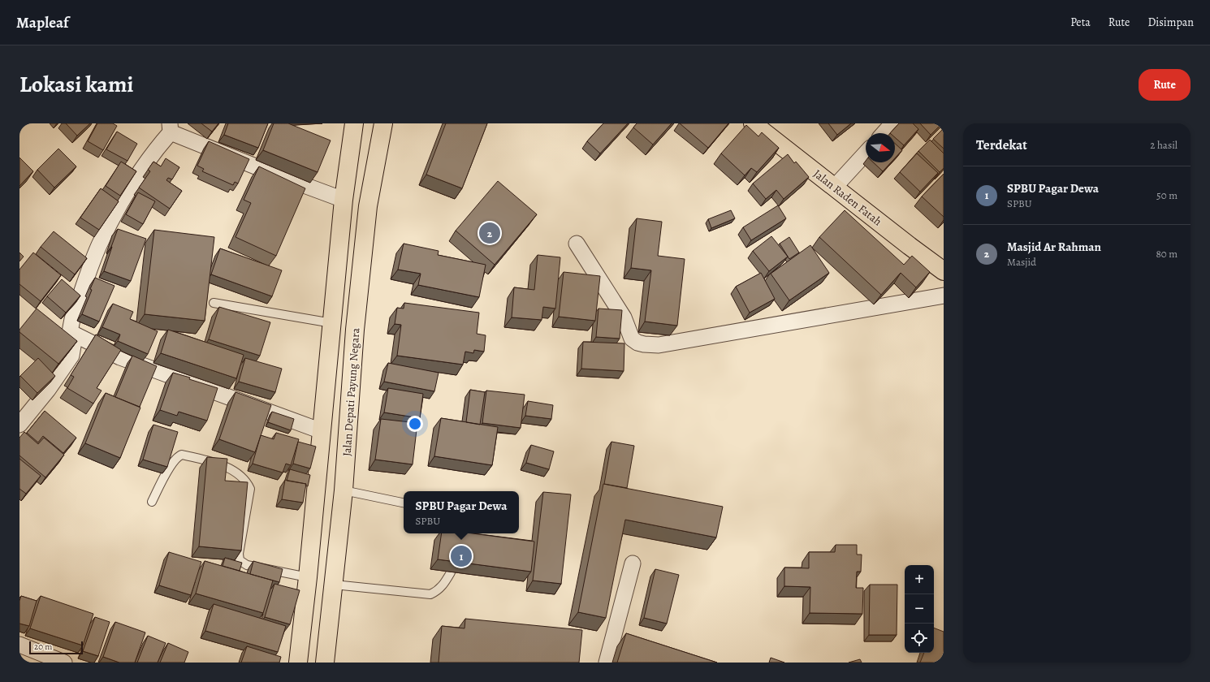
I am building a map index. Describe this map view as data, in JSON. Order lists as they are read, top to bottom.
{
  "streets": {
    "highway": ["Jalan Raden Fatah", "Jalan Depati Payung Negara"]
  },
  "scale_bar": "20 m",
  "north": "right",
  "page": {
    "header": "Mapleaf",
    "nav": ["Peta", "Rute", "Disimpan"],
    "title": "Lokasi kami",
    "buttons": "Rute",
    "heading": ["Terdekat", "2 hasil"],
    "list": [
      {
        "mark": "1",
        "name": "SPBU Pagar Dewa",
        "note": "SPBU",
        "value": "50 m"
      },
      {
        "mark": "2",
        "name": "Masjid Ar Rahman",
        "note": "Masjid",
        "value": "80 m"
      }
    ],
    "pins": ["2", "1"],
    "popup": ["SPBU Pagar Dewa", "SPBU"],
    "map_buttons": ["+", "−"],
    "scale": "20 m"
  }
}
